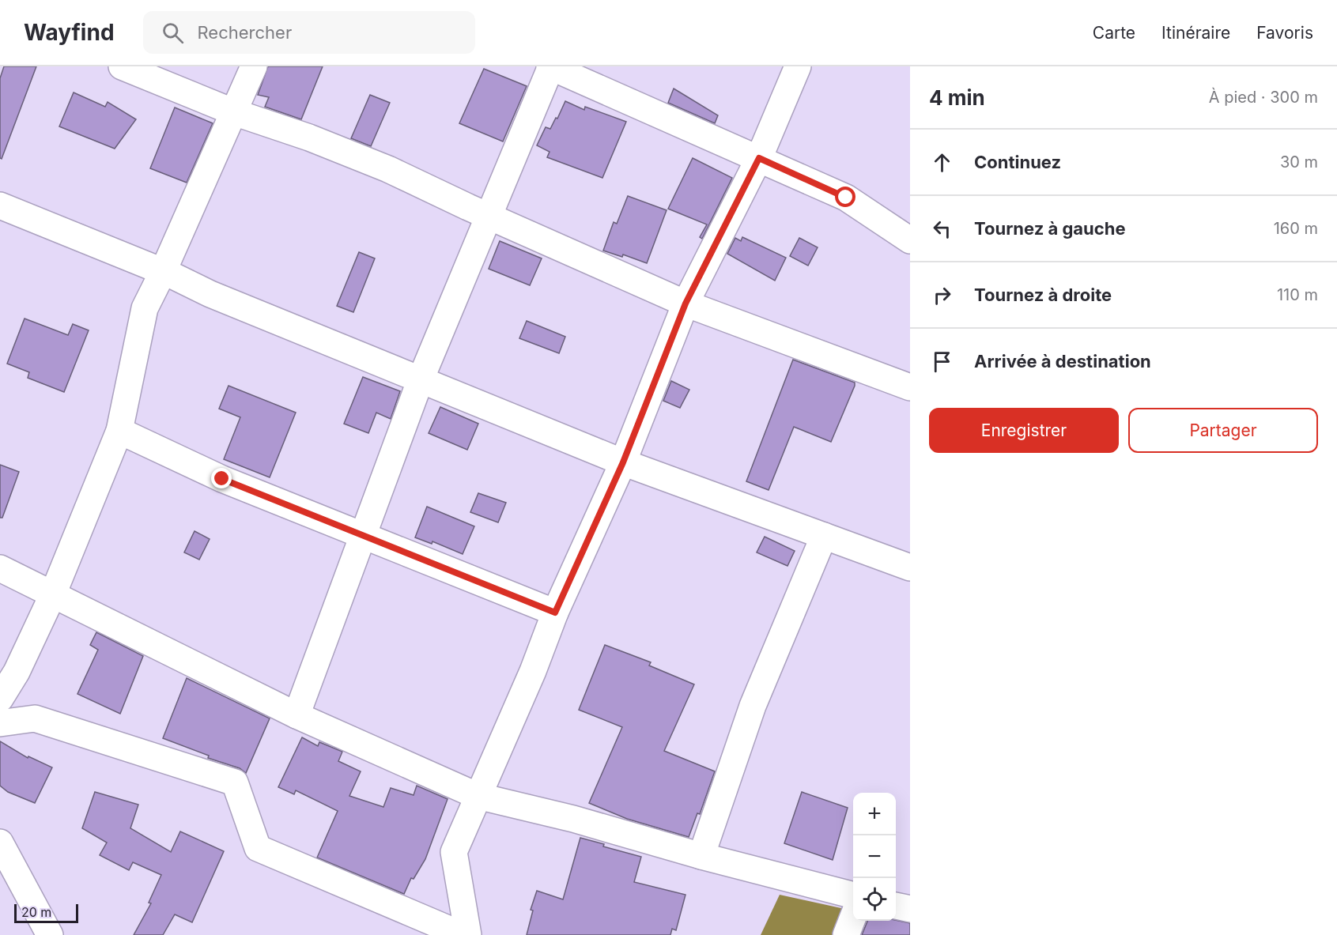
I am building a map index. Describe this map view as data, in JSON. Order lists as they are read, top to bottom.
{
  "scale_bar": "20 m",
  "page": {
    "header": "Wayfind",
    "search": "Rechercher",
    "nav": ["Carte", "Itinéraire", "Favoris"],
    "heading": ["4 min", "À pied · 300 m"],
    "list": [
      ["Continuez", "30 m"],
      ["Tournez à gauche", "160 m"],
      ["Tournez à droite", "110 m"],
      "Arrivée à destination"
    ],
    "buttons": ["Enregistrer", "Partager"],
    "map_buttons": ["+", "−"],
    "scale": "20 m"
  }
}
